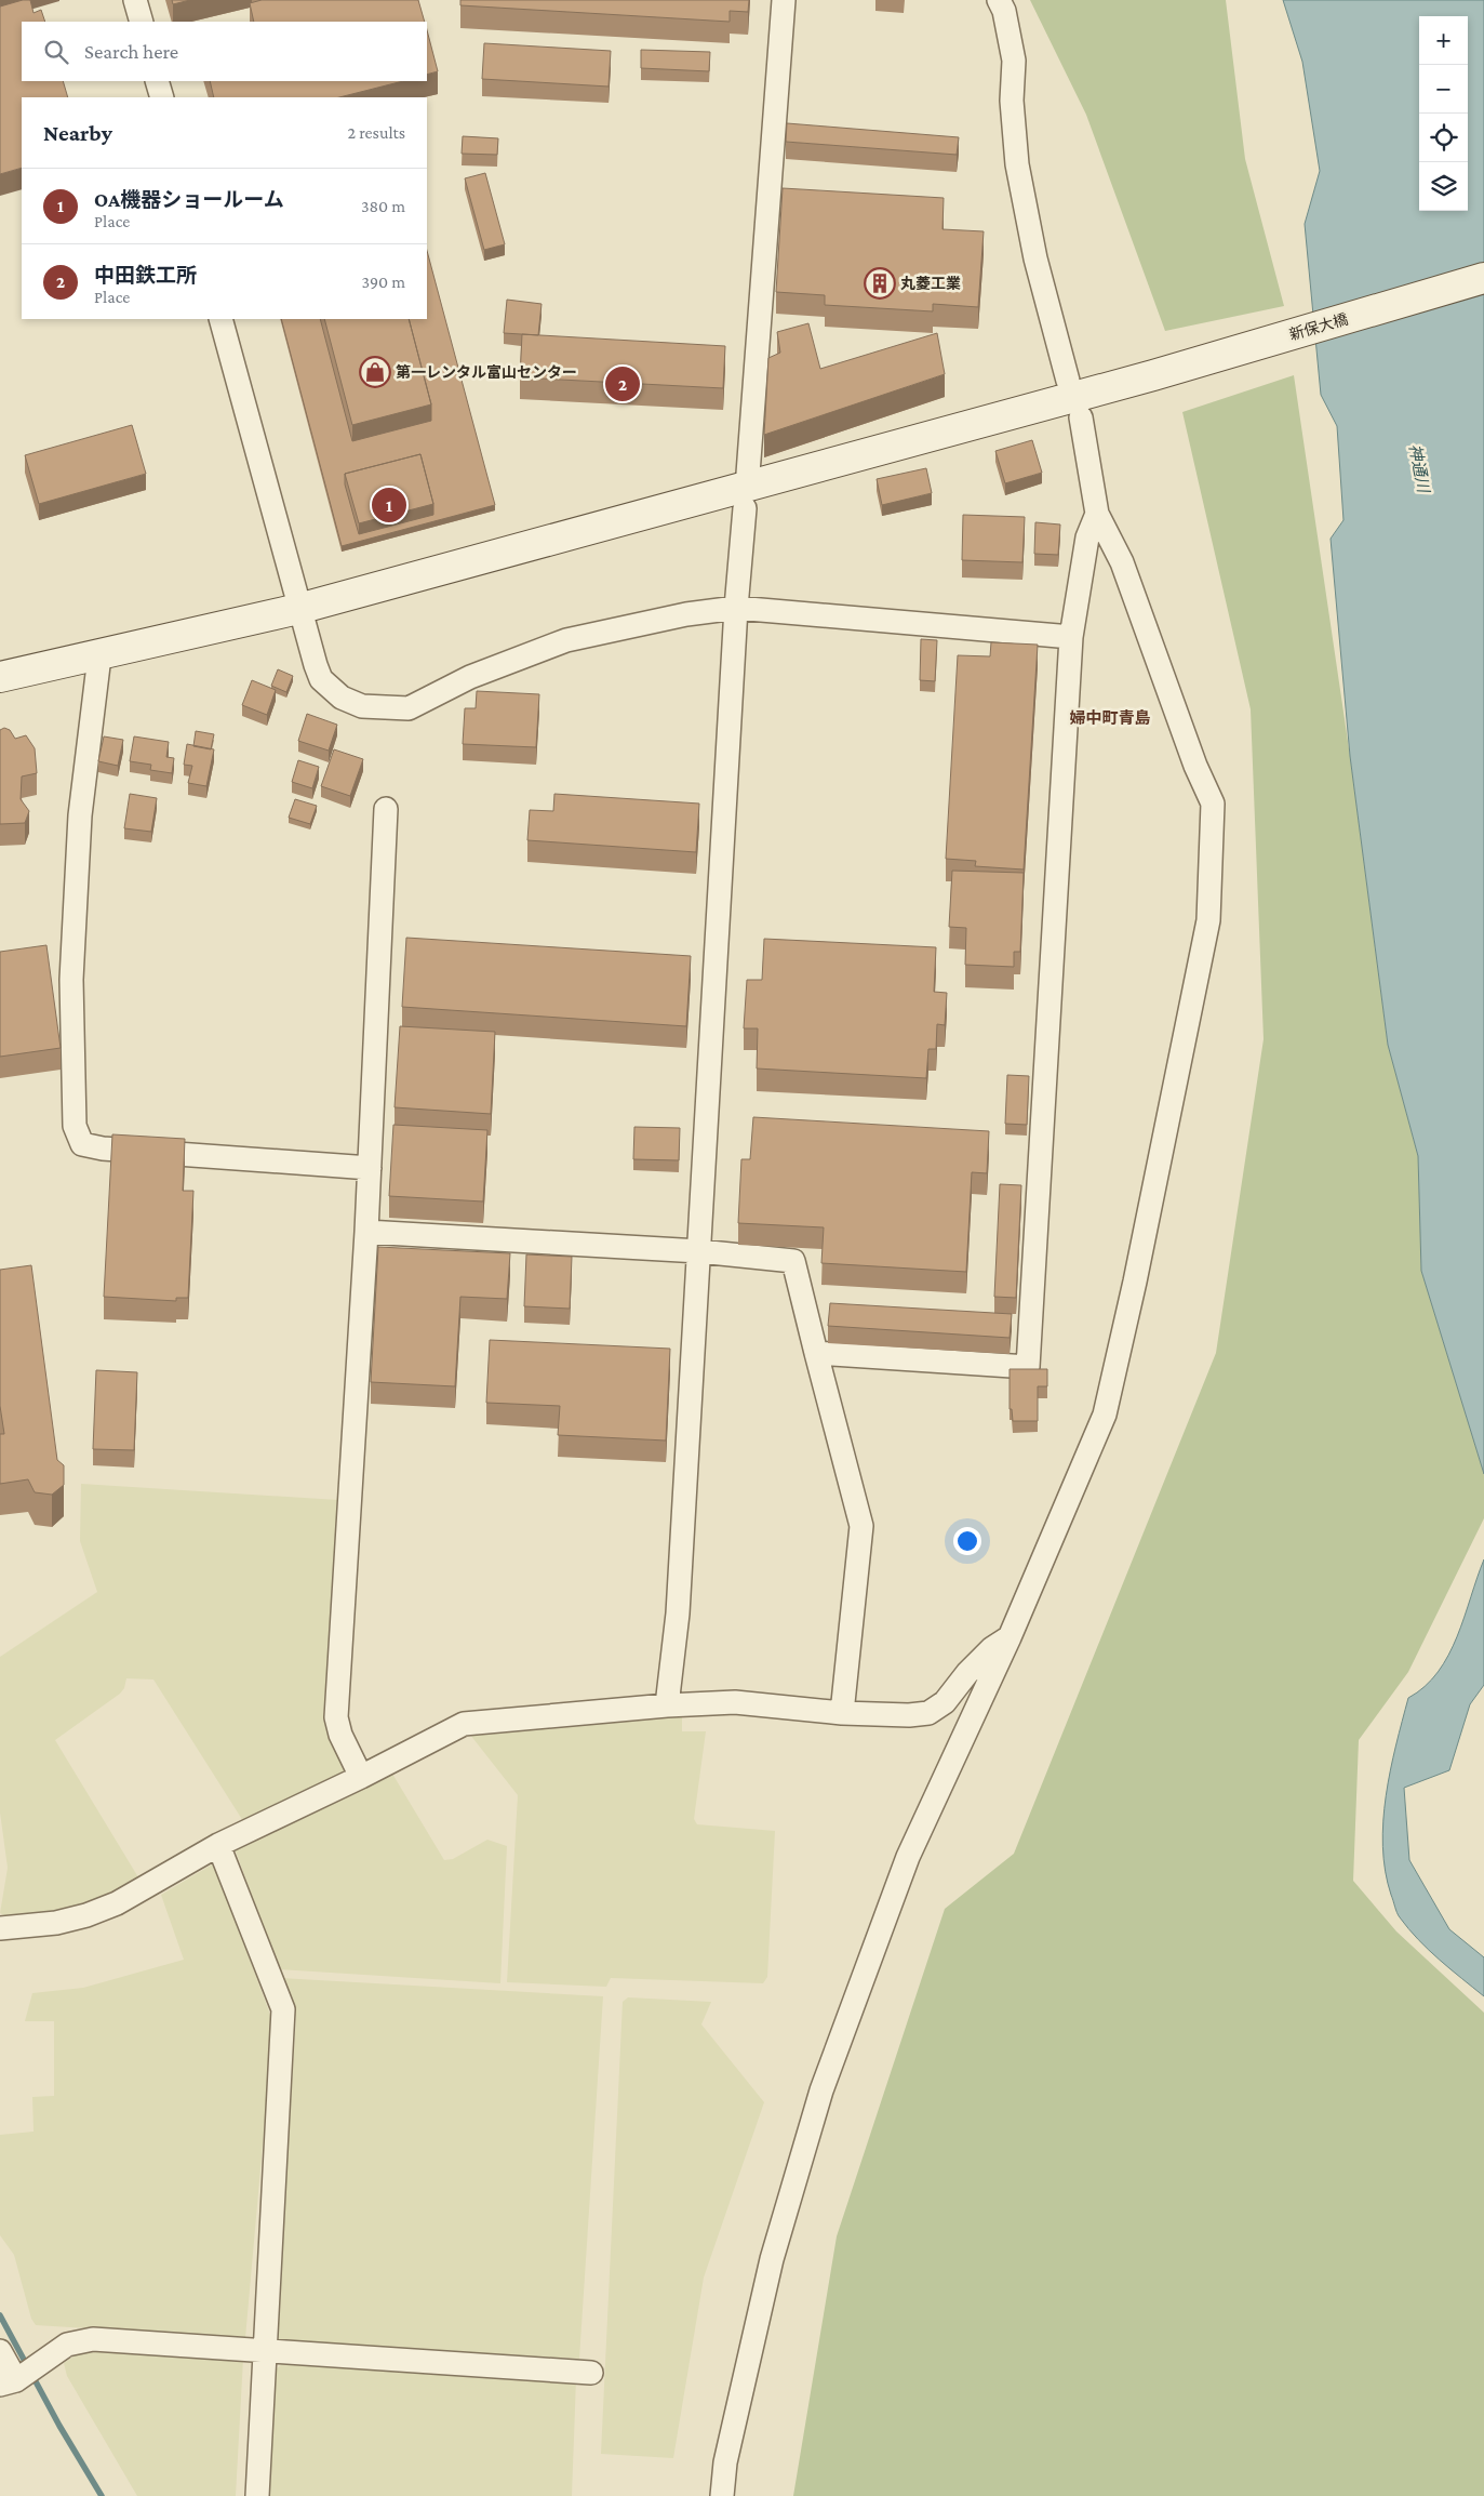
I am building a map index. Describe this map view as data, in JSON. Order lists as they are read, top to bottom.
{
  "streets": {
    "street": ["新保大橋"]
  },
  "districts": ["婦中町青島"],
  "water": ["神通川"],
  "places": {
    "building": ["丸菱工業"],
    "shop": ["第一レンタル富山センター"]
  },
  "page": {
    "map_buttons": ["+", "−"],
    "search": "Search here",
    "heading": ["Nearby", "2 results"],
    "list": [
      {
        "mark": "1",
        "name": "OA機器ショールーム",
        "note": "Place",
        "value": "380 m"
      },
      {
        "mark": "2",
        "name": "中田鉄工所",
        "note": "Place",
        "value": "390 m"
      }
    ],
    "pins": ["2", "1"]
  }
}
